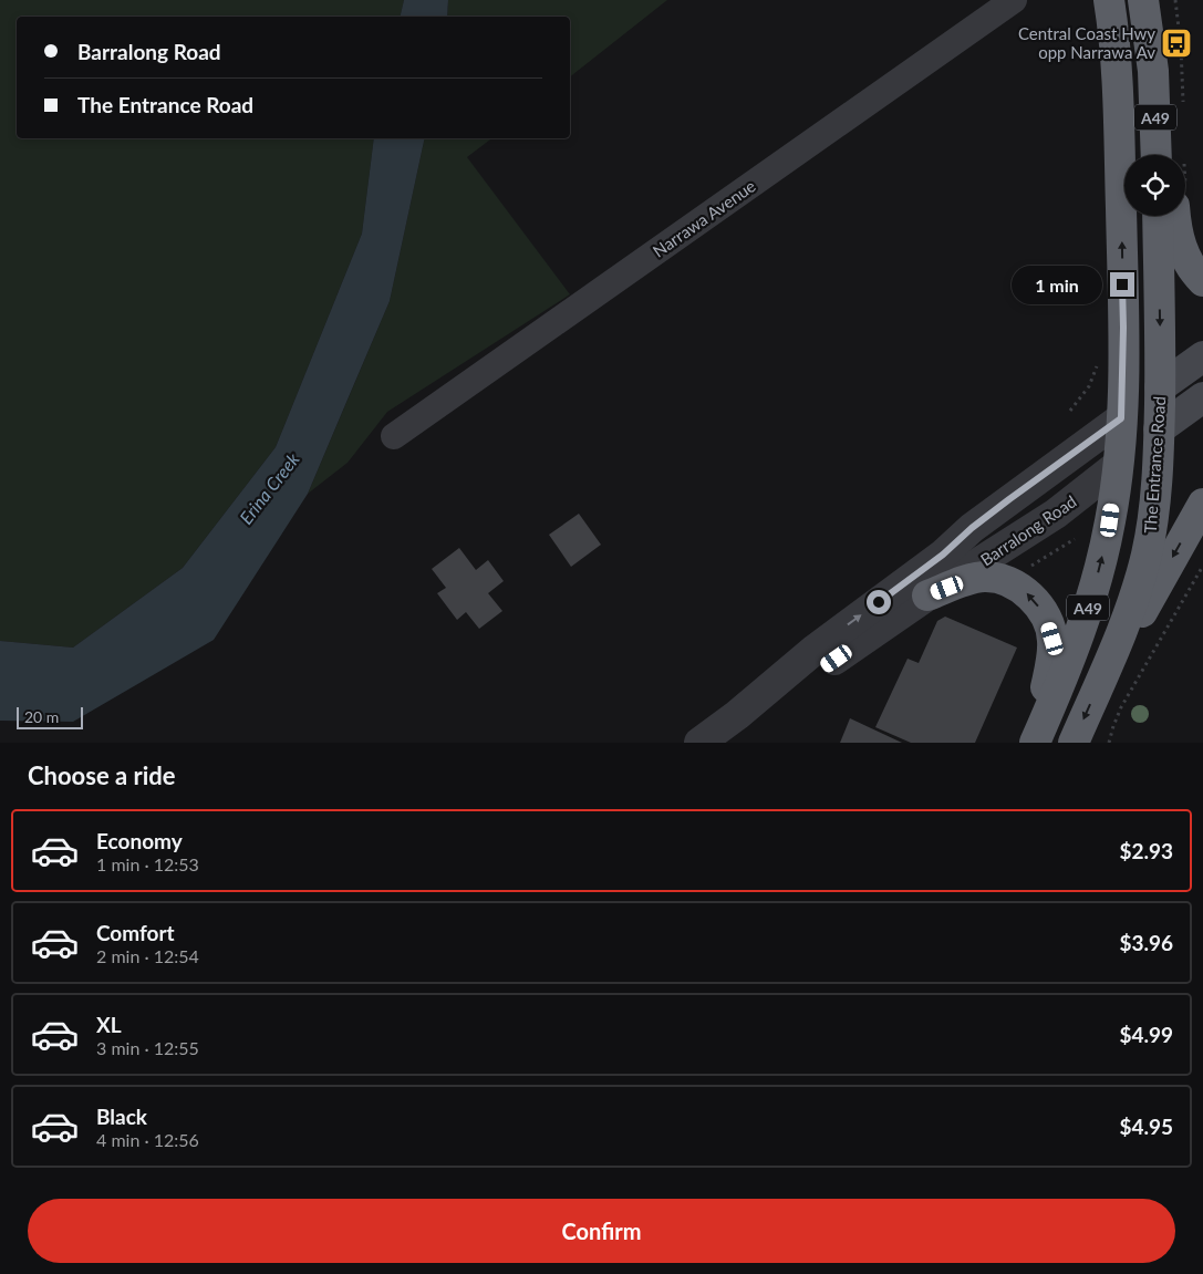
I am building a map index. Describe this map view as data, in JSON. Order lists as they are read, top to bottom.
{
  "streets": {
    "highway": ["A49", "The Entrance Road"],
    "street": ["Narrawa Avenue", "Barralong Road"]
  },
  "crossings": [
    ["A49", "Barralong Road"]
  ],
  "water": ["Erina Creek"],
  "places": {
    "bus stop": ["Central Coast Hwy opp Narrawa Av"]
  },
  "scale_bar": "20 m",
  "page": {
    "banner": ["Barralong Road", "The Entrance Road"],
    "bubble": "1 min",
    "scale": "20 m",
    "heading": "Choose a ride",
    "list": [
      {
        "name": "Economy",
        "note": "1 min · 12:53",
        "value": "$2.93"
      },
      {
        "name": "Comfort",
        "note": "2 min · 12:54",
        "value": "$3.96"
      },
      {
        "name": "XL",
        "note": "3 min · 12:55",
        "value": "$4.99"
      },
      {
        "name": "Black",
        "note": "4 min · 12:56",
        "value": "$4.95"
      }
    ],
    "buttons": "Confirm"
  }
}
